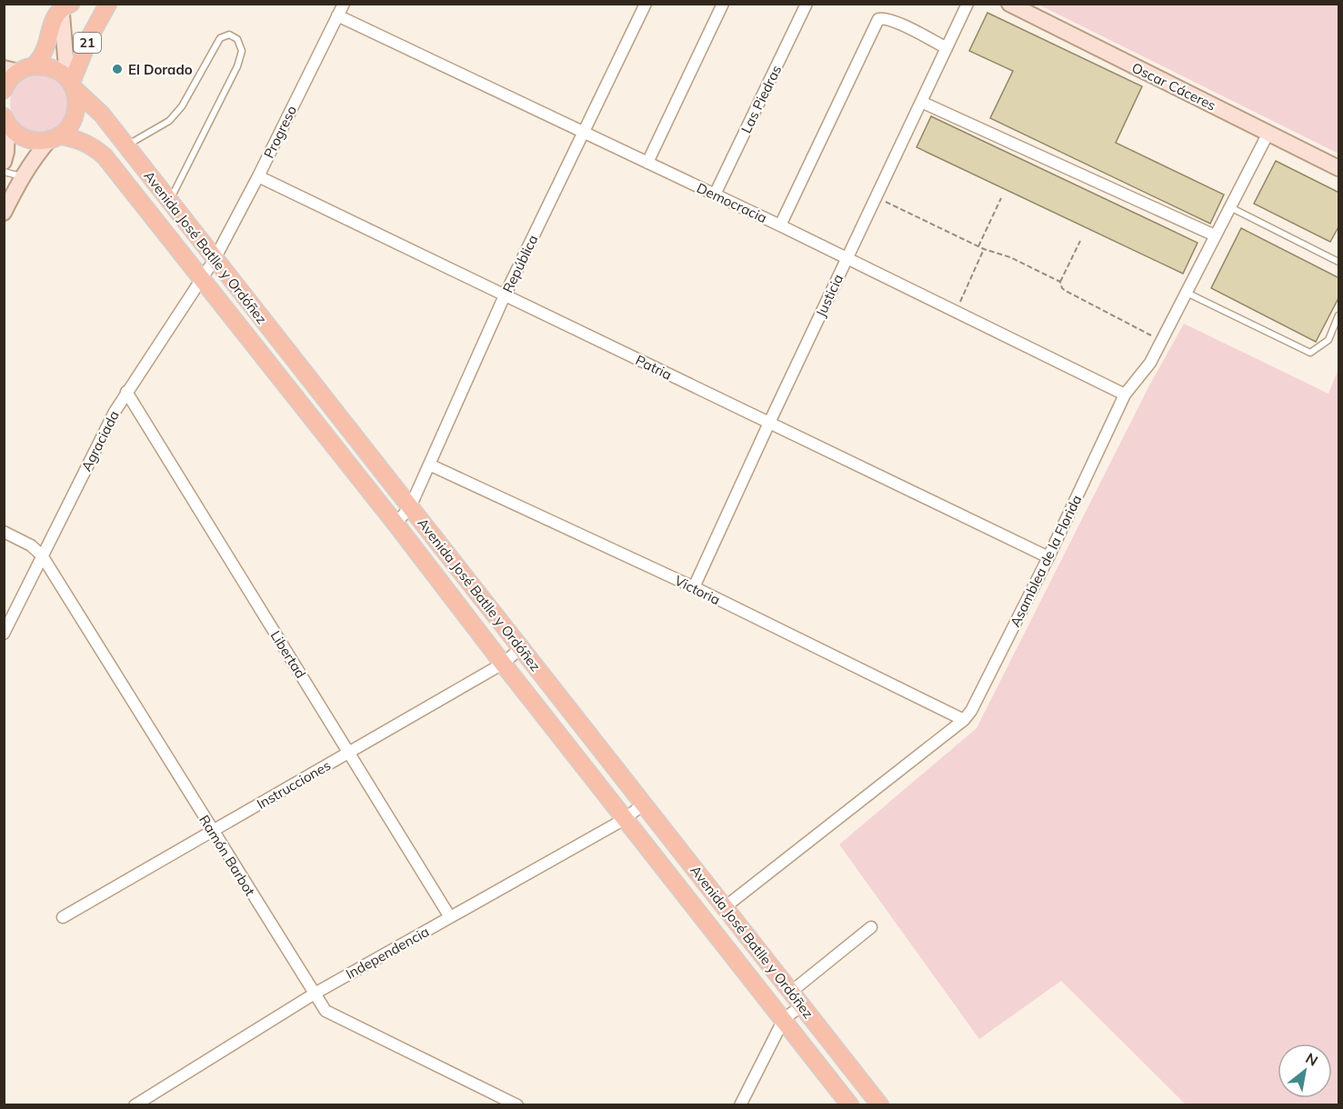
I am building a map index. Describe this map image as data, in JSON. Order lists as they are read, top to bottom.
{
  "streets": {
    "main road": ["21", "Avenida José Batlle y Ordóñez"],
    "street": [
      "Oscar Cáceres",
      "Las Piedras",
      "Progreso",
      "Democracia",
      "República",
      "Justicia",
      "Patria",
      "Agraciada",
      "Asamblea de la Florida",
      "Victoria",
      "Libertad",
      "Instrucciones",
      "Ramón Barbot",
      "Independencia"
    ]
  },
  "crossings": [
    ["21", "Avenida José Batlle y Ordóñez"],
    ["Oscar Cáceres", "Asamblea de la Florida"],
    ["Las Piedras", "Democracia"],
    ["Progreso", "Democracia"],
    ["Progreso", "Avenida José Batlle y Ordóñez"],
    ["Progreso", "Patria"],
    ["Progreso", "Agraciada"],
    ["Democracia", "República"],
    ["Democracia", "Justicia"],
    ["Democracia", "Asamblea de la Florida"],
    ["Avenida José Batlle y Ordóñez", "República"],
    ["Avenida José Batlle y Ordóñez", "Agraciada"],
    ["Avenida José Batlle y Ordóñez", "Asamblea de la Florida"],
    ["Avenida José Batlle y Ordóñez", "Instrucciones"],
    ["Avenida José Batlle y Ordóñez", "Independencia"],
    ["República", "Patria"],
    ["República", "Victoria"],
    ["Justicia", "Patria"],
    ["Justicia", "Victoria"],
    ["Patria", "Asamblea de la Florida"],
    ["Agraciada", "Libertad"],
    ["Agraciada", "Ramón Barbot"],
    ["Asamblea de la Florida", "Victoria"],
    ["Libertad", "Instrucciones"],
    ["Libertad", "Independencia"],
    ["Instrucciones", "Ramón Barbot"],
    ["Ramón Barbot", "Independencia"]
  ],
  "places": ["El Dorado"],
  "north": "top right"
}
